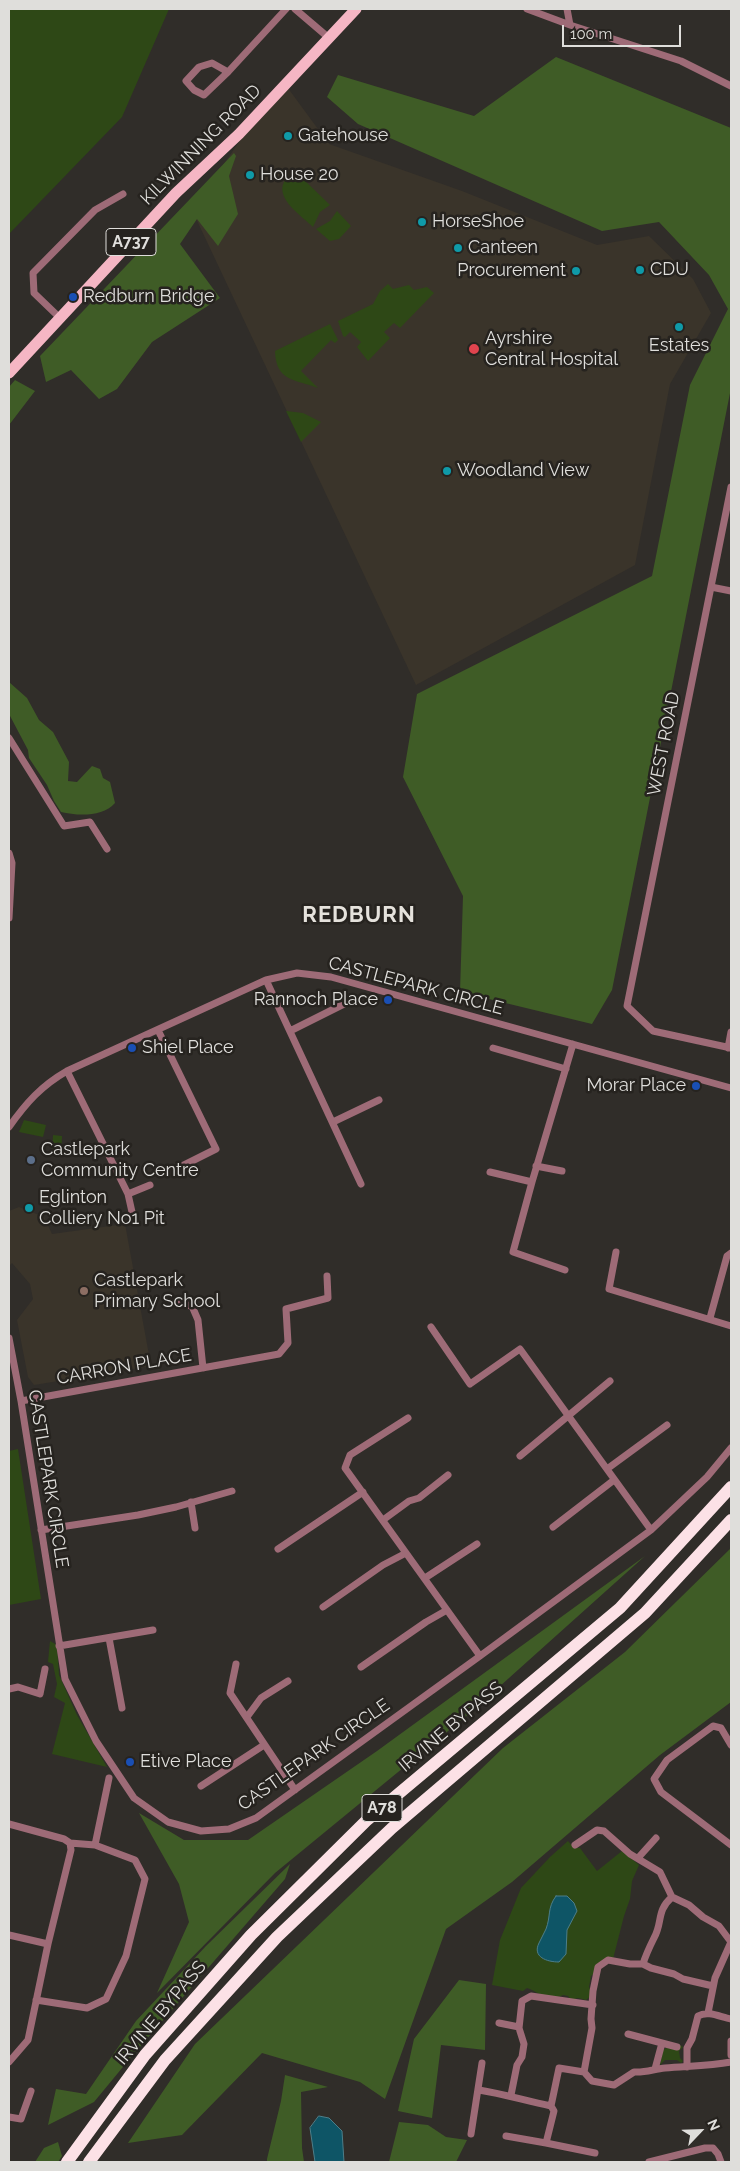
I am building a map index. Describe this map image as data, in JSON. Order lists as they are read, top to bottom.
{
  "streets": {
    "highway": ["IRVINE BYPASS", "A78"],
    "main road": ["KILWINNING ROAD", "A737"],
    "street": ["WEST ROAD", "CASTLEPARK CIRCLE", "CARRON PLACE"]
  },
  "crossings": [
    ["CASTLEPARK CIRCLE", "CARRON PLACE"]
  ],
  "districts": ["REDBURN"],
  "places": [
    "Gatehouse",
    "House 20",
    "HorseShoe",
    "Canteen",
    "CDU",
    "Procurement",
    "Redburn Bridge",
    "Estates",
    "Ayrshire Central Hospital",
    "Woodland View",
    "Rannoch Place",
    "Shiel Place",
    "Morar Place",
    "Castlepark Community Centre",
    "Eglinton Colliery No1 Pit",
    "Castlepark Primary School",
    "Etive Place"
  ],
  "scale_bar": "100 m",
  "north": "top right"
}
